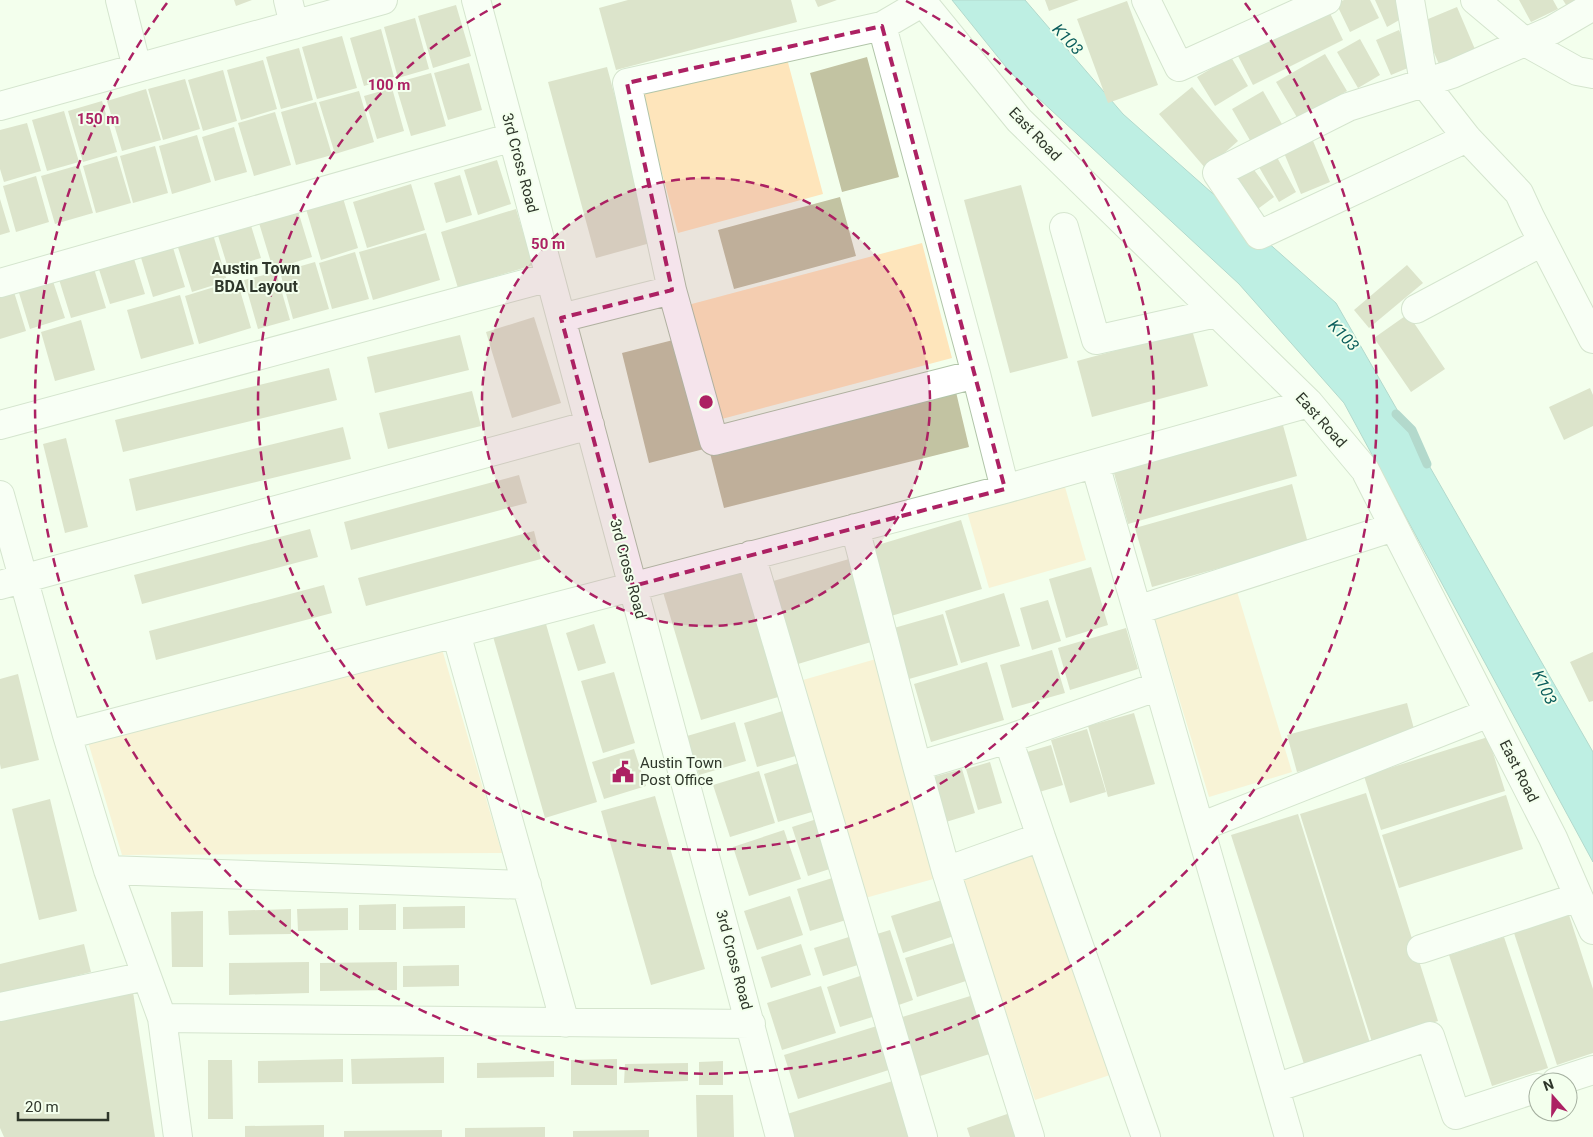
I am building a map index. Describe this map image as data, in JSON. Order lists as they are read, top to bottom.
{
  "streets": {
    "street": ["East Road", "3rd Cross Road"]
  },
  "districts": ["Austin Town BDA Layout"],
  "water": ["K103"],
  "places": {
    "public building": ["Austin Town Post Office"]
  },
  "scale_bar": "20 m",
  "north": "top",
  "rings": ["100 m", "150 m", "50 m"]
}
